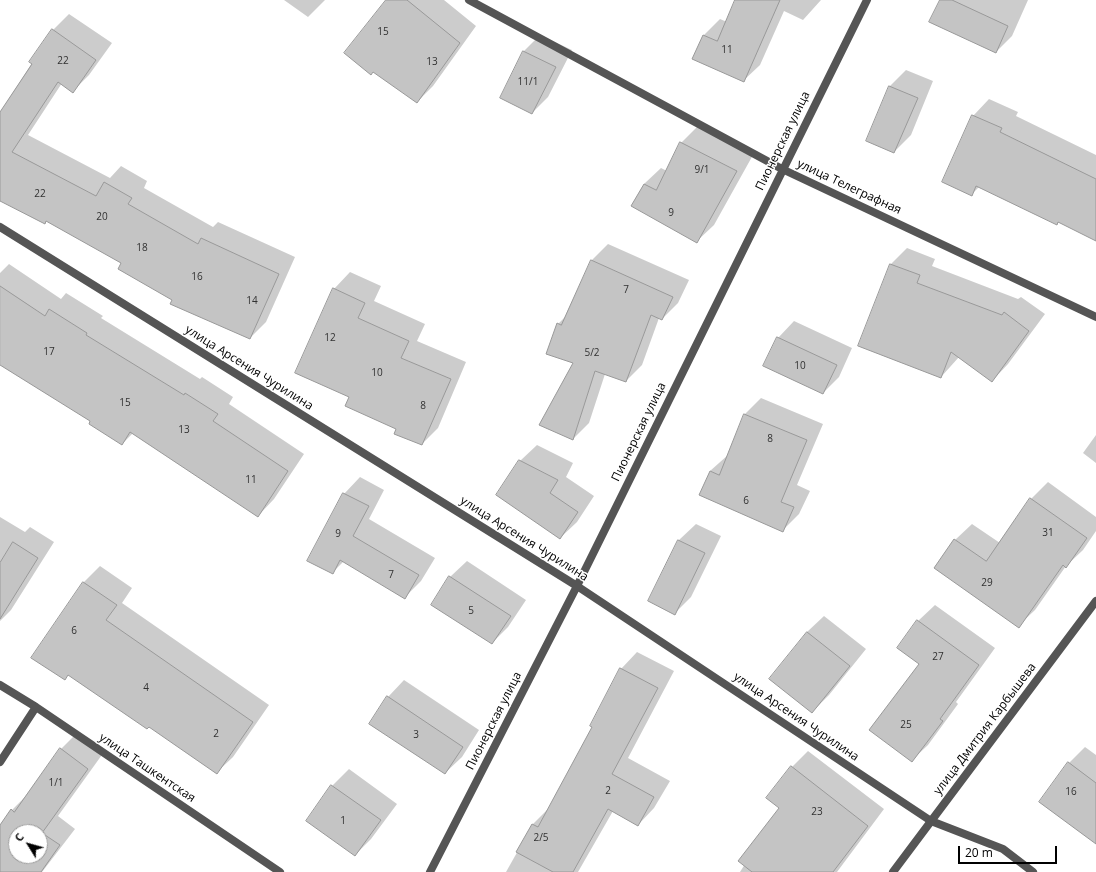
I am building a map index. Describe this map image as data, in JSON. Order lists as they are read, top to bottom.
{
  "streets": {
    "street": [
      "Пионерская улица",
      "улица Телеграфная",
      "улица Арсения Чурилина",
      "улица Дмитрия Карбышева",
      "улица Ташкентская"
    ]
  },
  "crossings": [
    ["Пионерская улица", "улица Телеграфная"],
    ["Пионерская улица", "улица Арсения Чурилина"],
    ["улица Арсения Чурилина", "улица Дмитрия Карбышева"]
  ],
  "house_numbers": [
    "15",
    "11",
    "22",
    "13",
    "11/1",
    "9/1",
    "22",
    "9",
    "20",
    "18",
    "16",
    "7",
    "14",
    "12",
    "17",
    "5/2",
    "10",
    "10",
    "15",
    "8",
    "13",
    "8",
    "11",
    "6",
    "31",
    "9",
    "7",
    "29",
    "5",
    "6",
    "27",
    "4",
    "25",
    "2",
    "3",
    "1/1",
    "2",
    "16",
    "23",
    "1",
    "2/5"
  ],
  "scale_bar": "20 m",
  "north": "top left"
}
